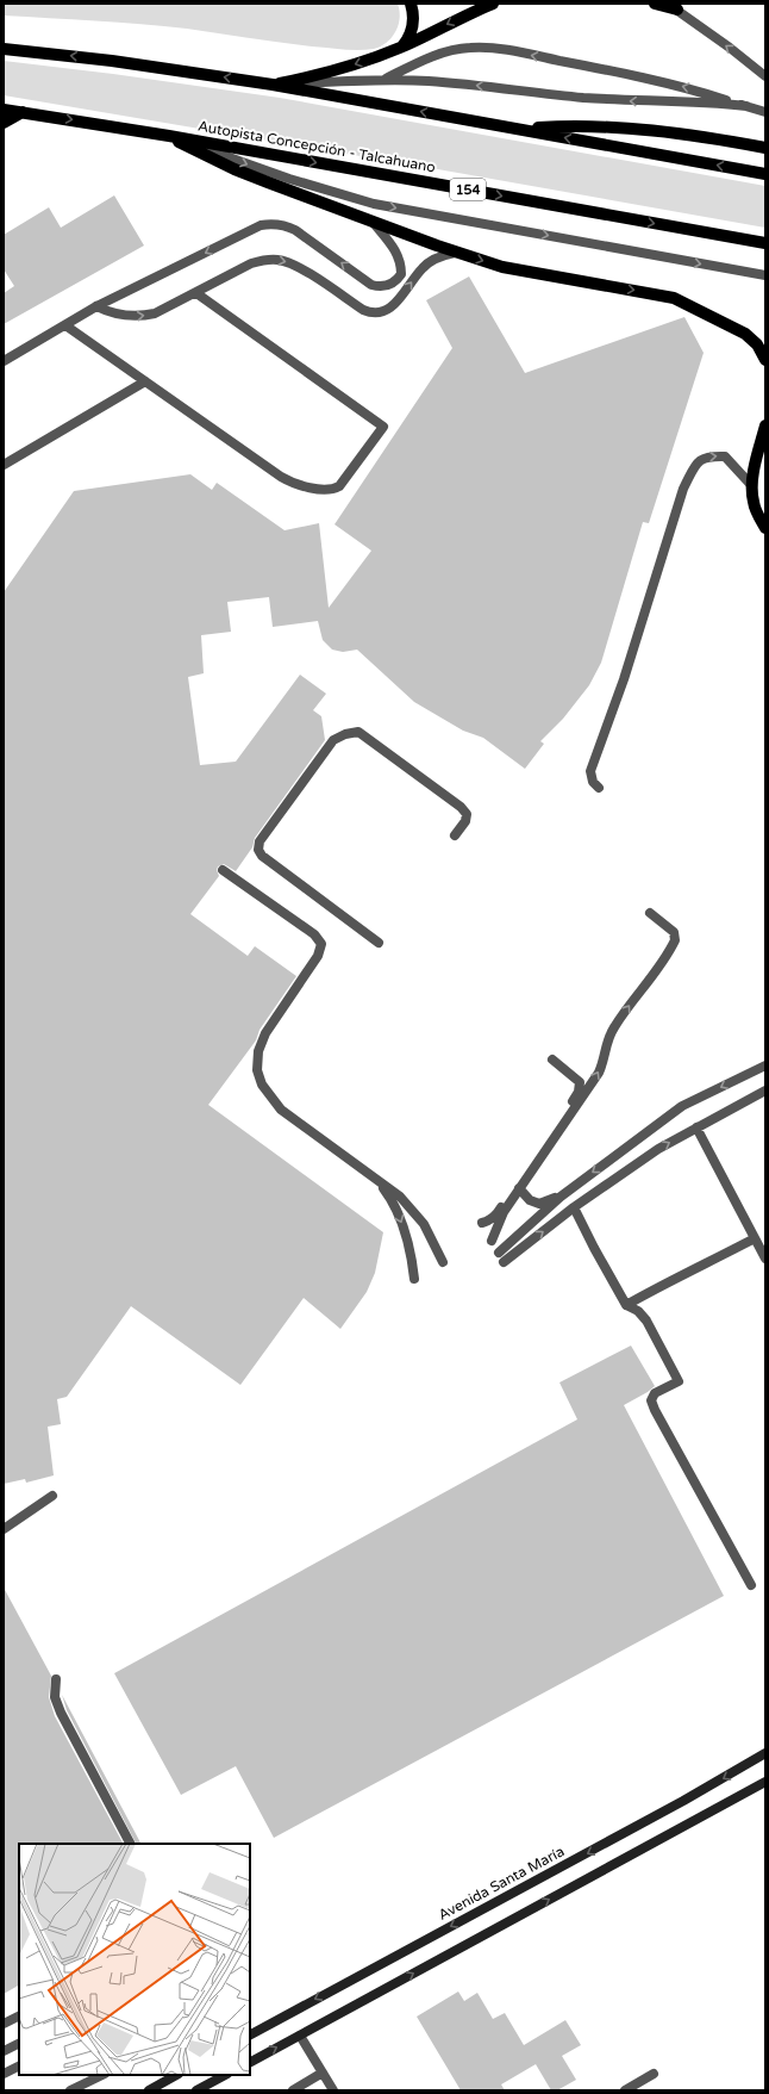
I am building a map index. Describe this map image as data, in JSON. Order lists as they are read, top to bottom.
{
  "streets": {
    "main road": ["Autopista Concepción - Talcahuano", "154", "Avenida Santa María"]
  }
}
